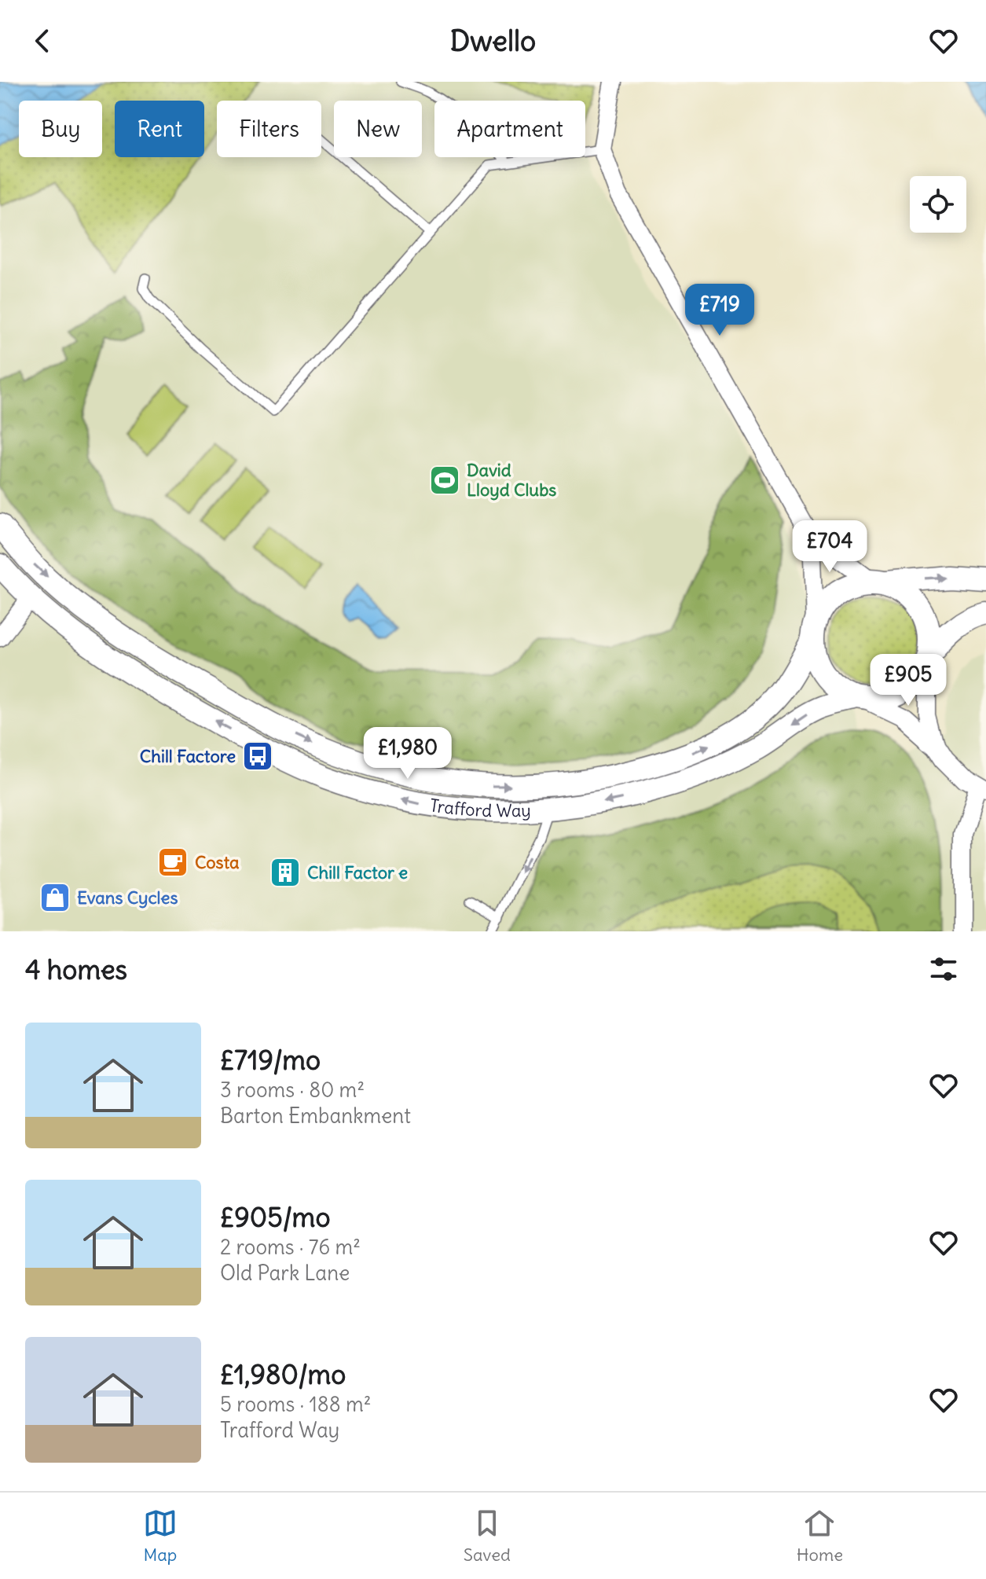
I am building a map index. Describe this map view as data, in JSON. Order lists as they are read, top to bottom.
{
  "streets": {
    "street": ["Trafford Way"]
  },
  "places": {
    "sports": ["David Lloyd Clubs"],
    "bus stop": ["Chill Factore"],
    "cafe": ["Costa"],
    "building": ["Chill Factor e"],
    "shop": ["Evans Cycles"]
  },
  "page": {
    "header": "Dwello",
    "chip": [
      "Buy",
      "Rent",
      "Filters",
      "New",
      "Apartment"
    ],
    "price": [
      "£719",
      "£704",
      "£905",
      "£1,980"
    ],
    "heading": "4 homes",
    "list": [
      {
        "name": "£719/mo",
        "note": "3 rooms · 80 m² · Barton Embankment"
      },
      {
        "name": "£905/mo",
        "note": "2 rooms · 76 m² · Old Park Lane"
      },
      {
        "name": "£1,980/mo",
        "note": "5 rooms · 188 m² · Trafford Way"
      }
    ],
    "tabs": ["Map", "Saved", "Home"]
  }
}
